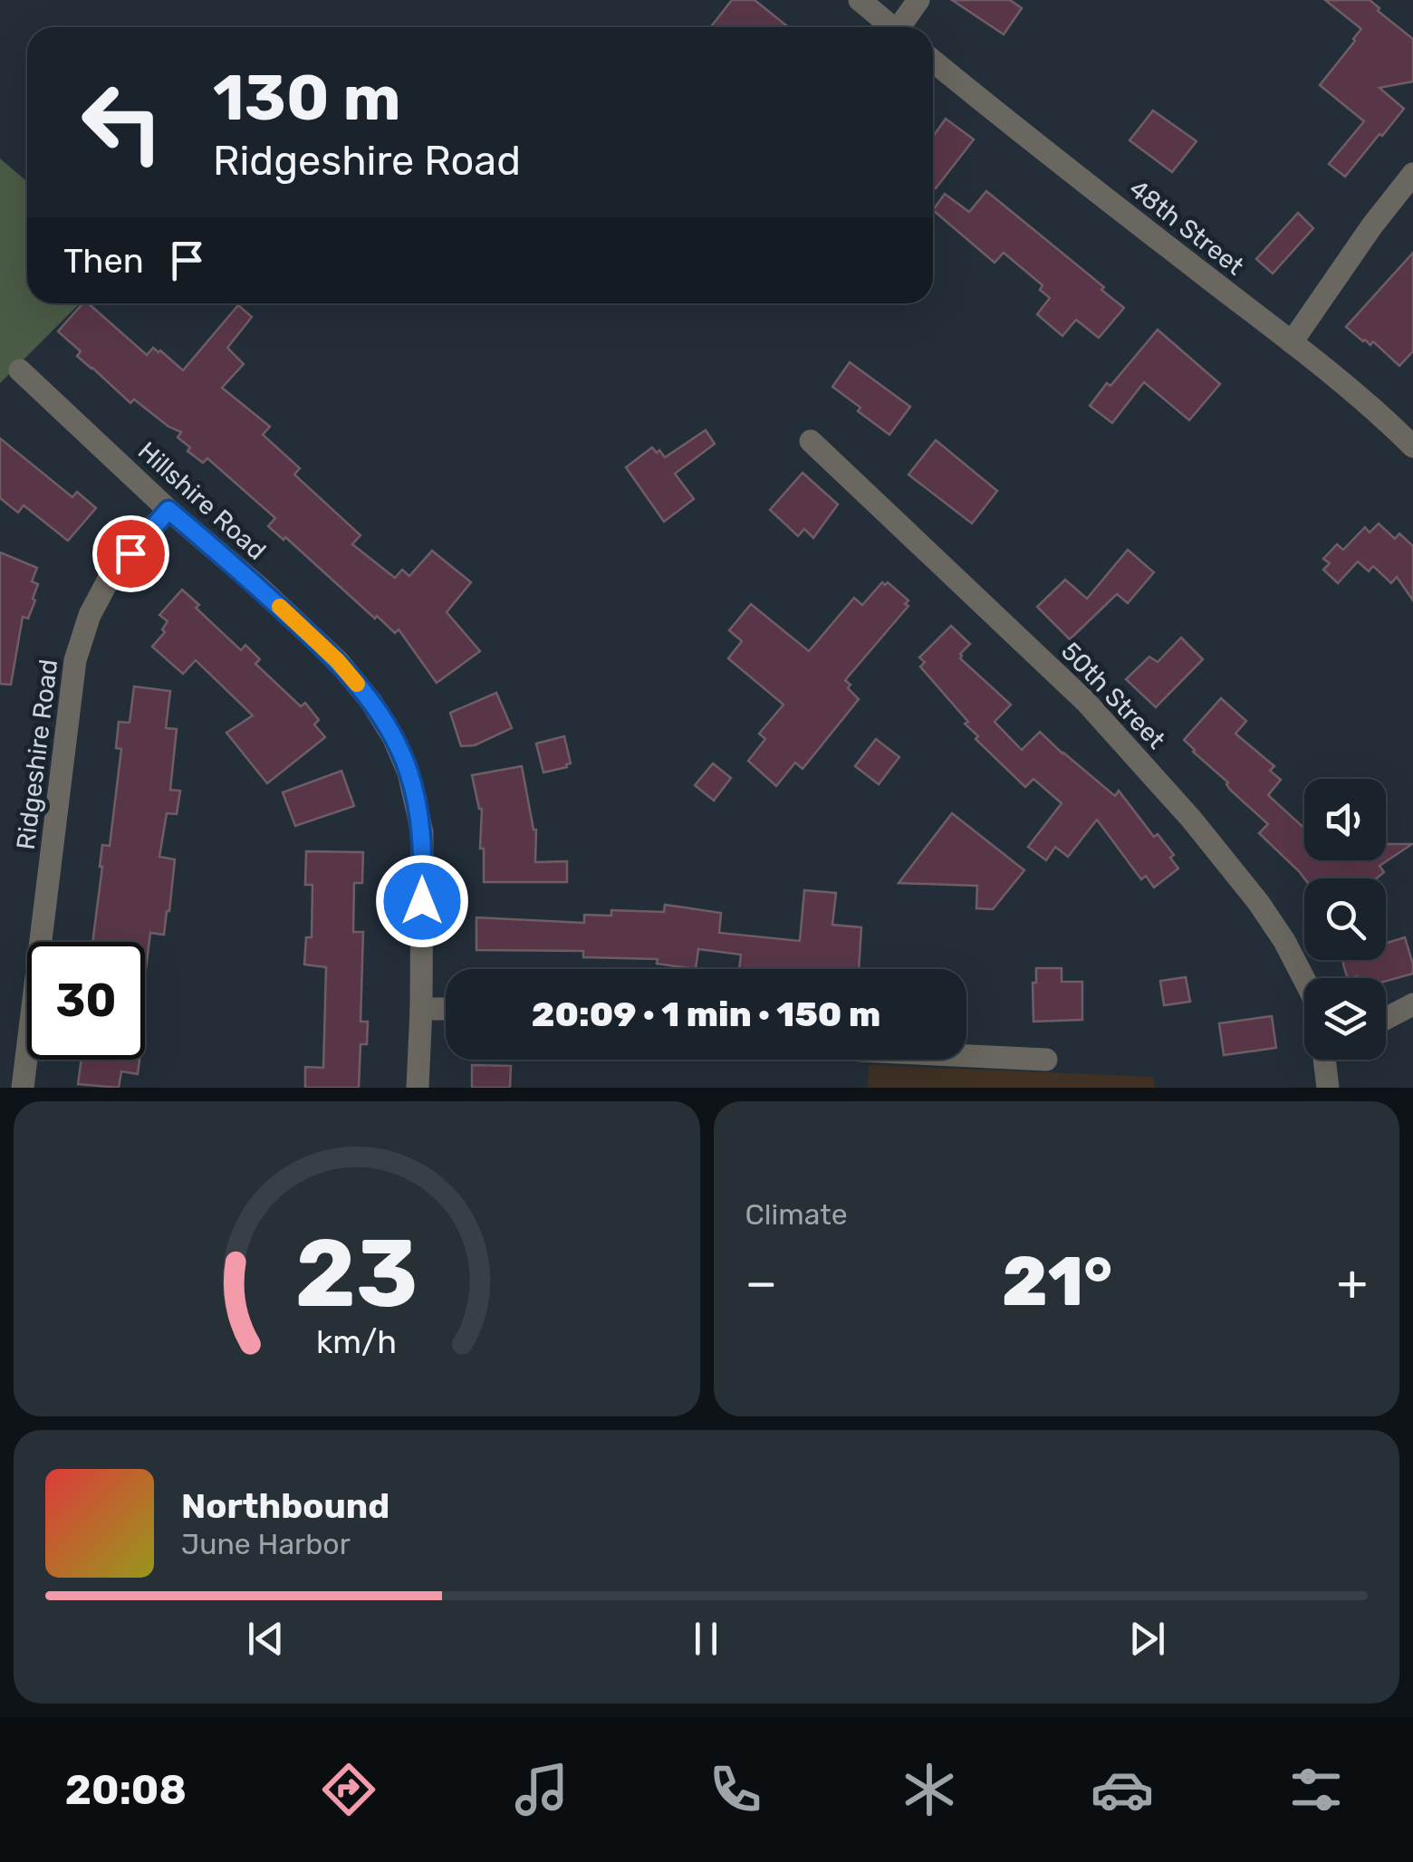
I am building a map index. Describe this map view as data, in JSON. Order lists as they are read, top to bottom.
{
  "streets": {
    "street": [
      "48th Street",
      "Hillshire Road",
      "50th Street",
      "Ridgeshire Road"
    ]
  },
  "crossings": [
    ["Hillshire Road", "Ridgeshire Road"]
  ],
  "page": {
    "turn": ["130 m", "Ridgeshire Road"],
    "then": "Then",
    "limit": "30",
    "trip": "20:09 · 1 min · 150 m",
    "tile": "Climate",
    "heat": ["−", "21°", "+"],
    "song": ["Northbound", "June Harbor"],
    "tabs": "20:08",
    "gauge": ["23", "km/h"]
  }
}
